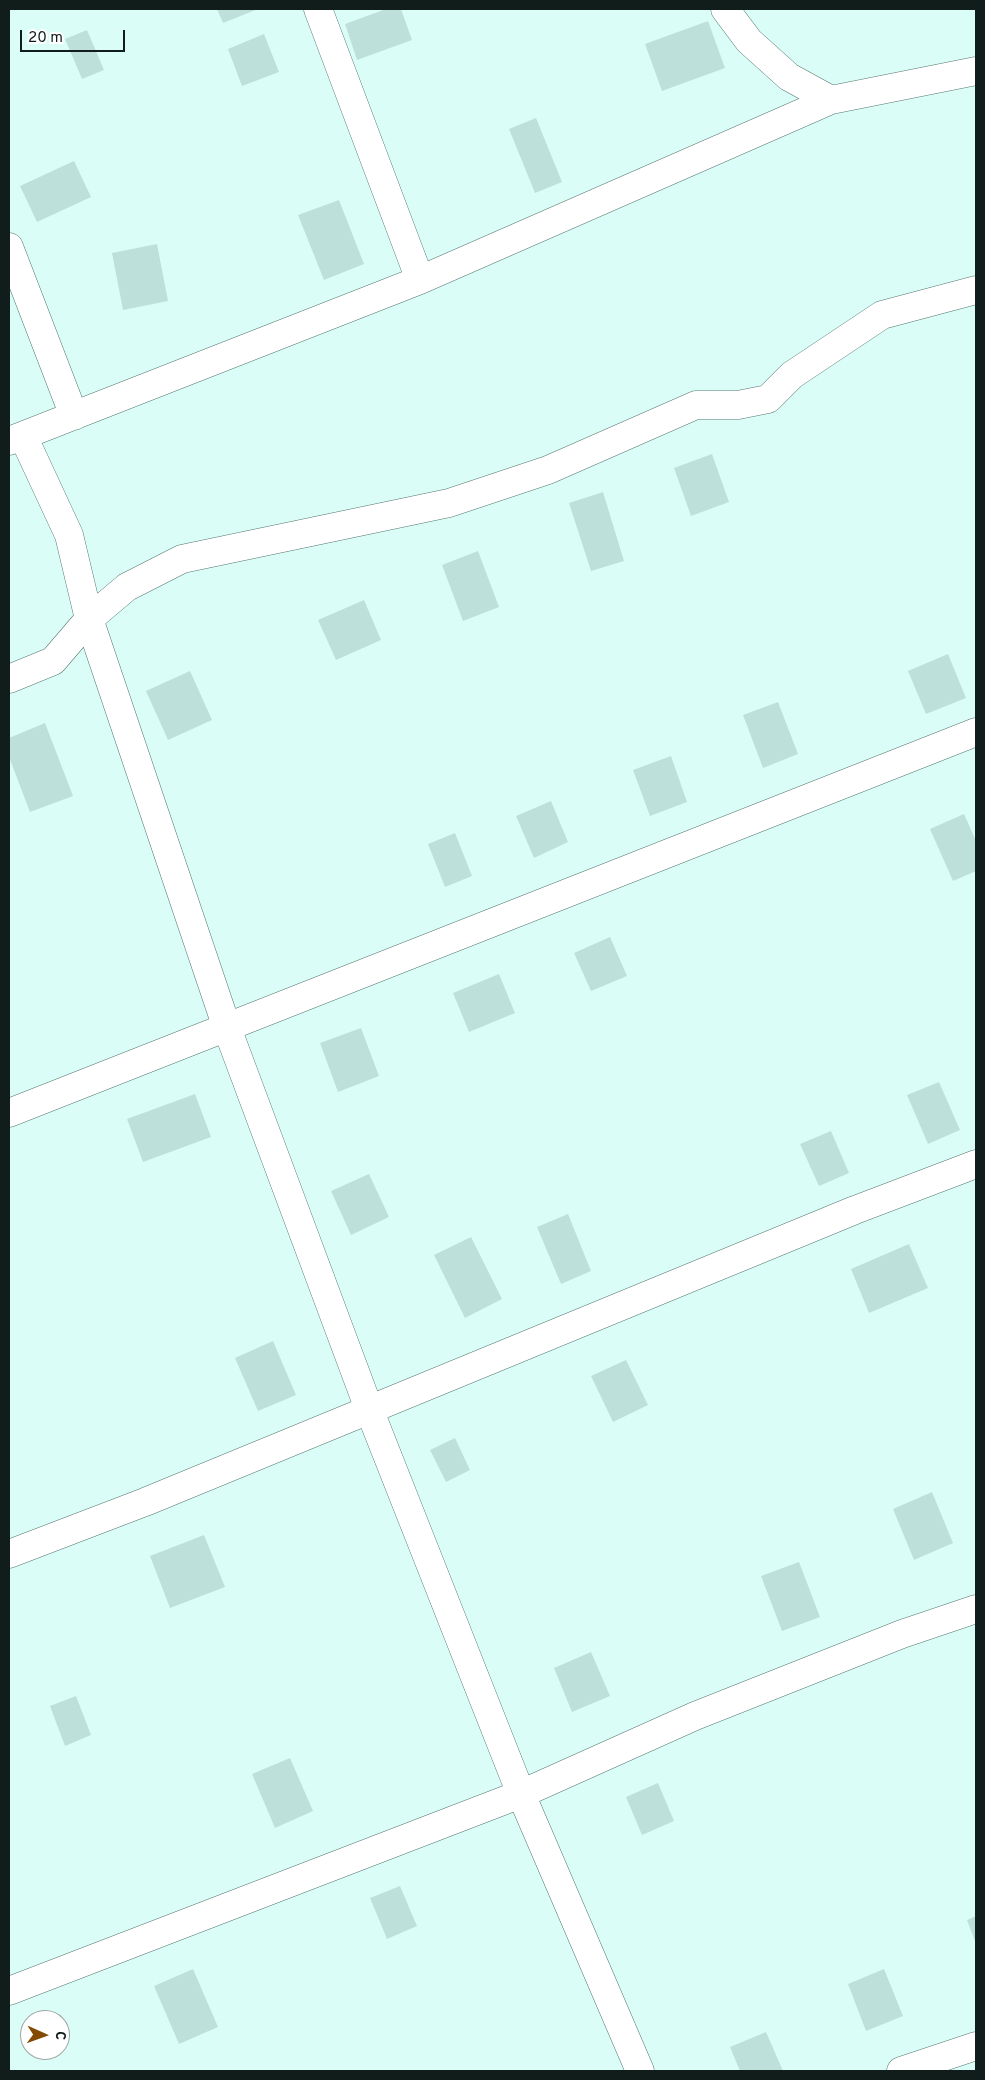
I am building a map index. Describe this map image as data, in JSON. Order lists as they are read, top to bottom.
{
  "scale_bar": "20 m",
  "north": "right"
}
